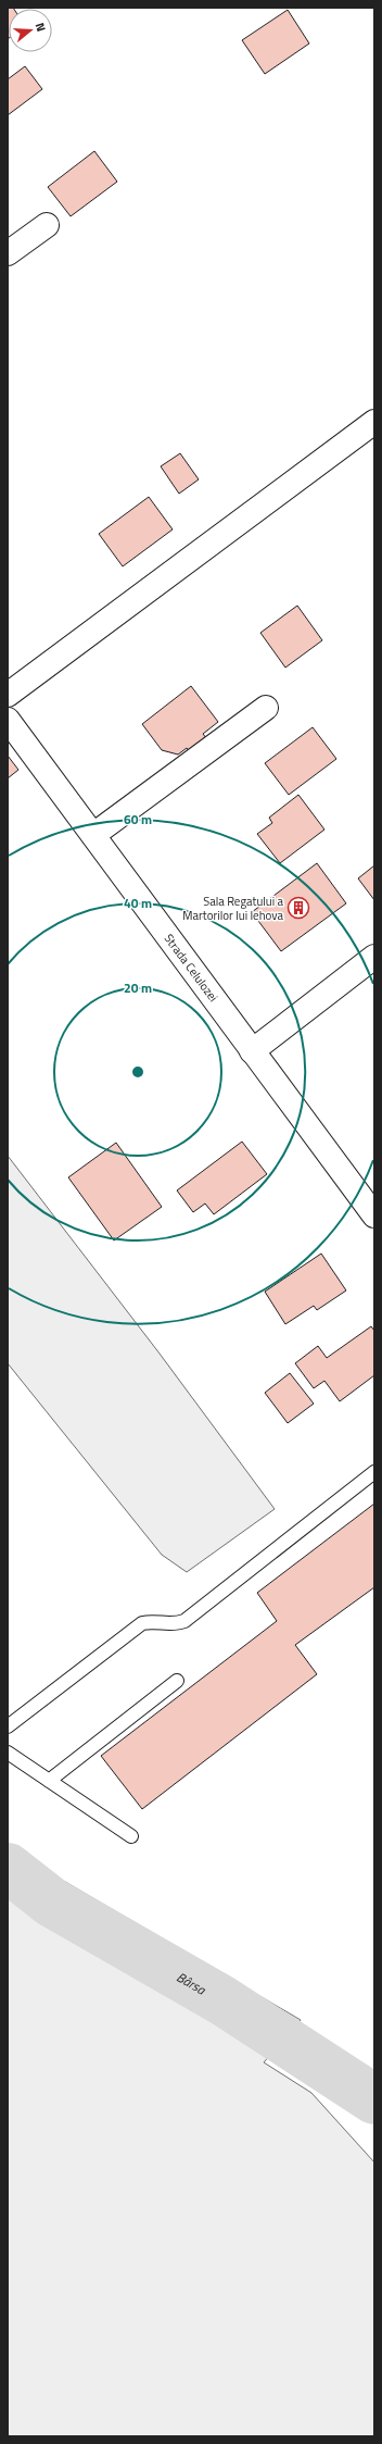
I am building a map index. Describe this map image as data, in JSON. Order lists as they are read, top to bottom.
{
  "streets": {
    "street": ["Strada Celulozei"]
  },
  "water": ["Bârsa"],
  "places": {
    "building": ["Sala Regatului a Martorilor lui Iehova"]
  },
  "north": "right",
  "rings": ["60 m", "40 m", "20 m"]
}
